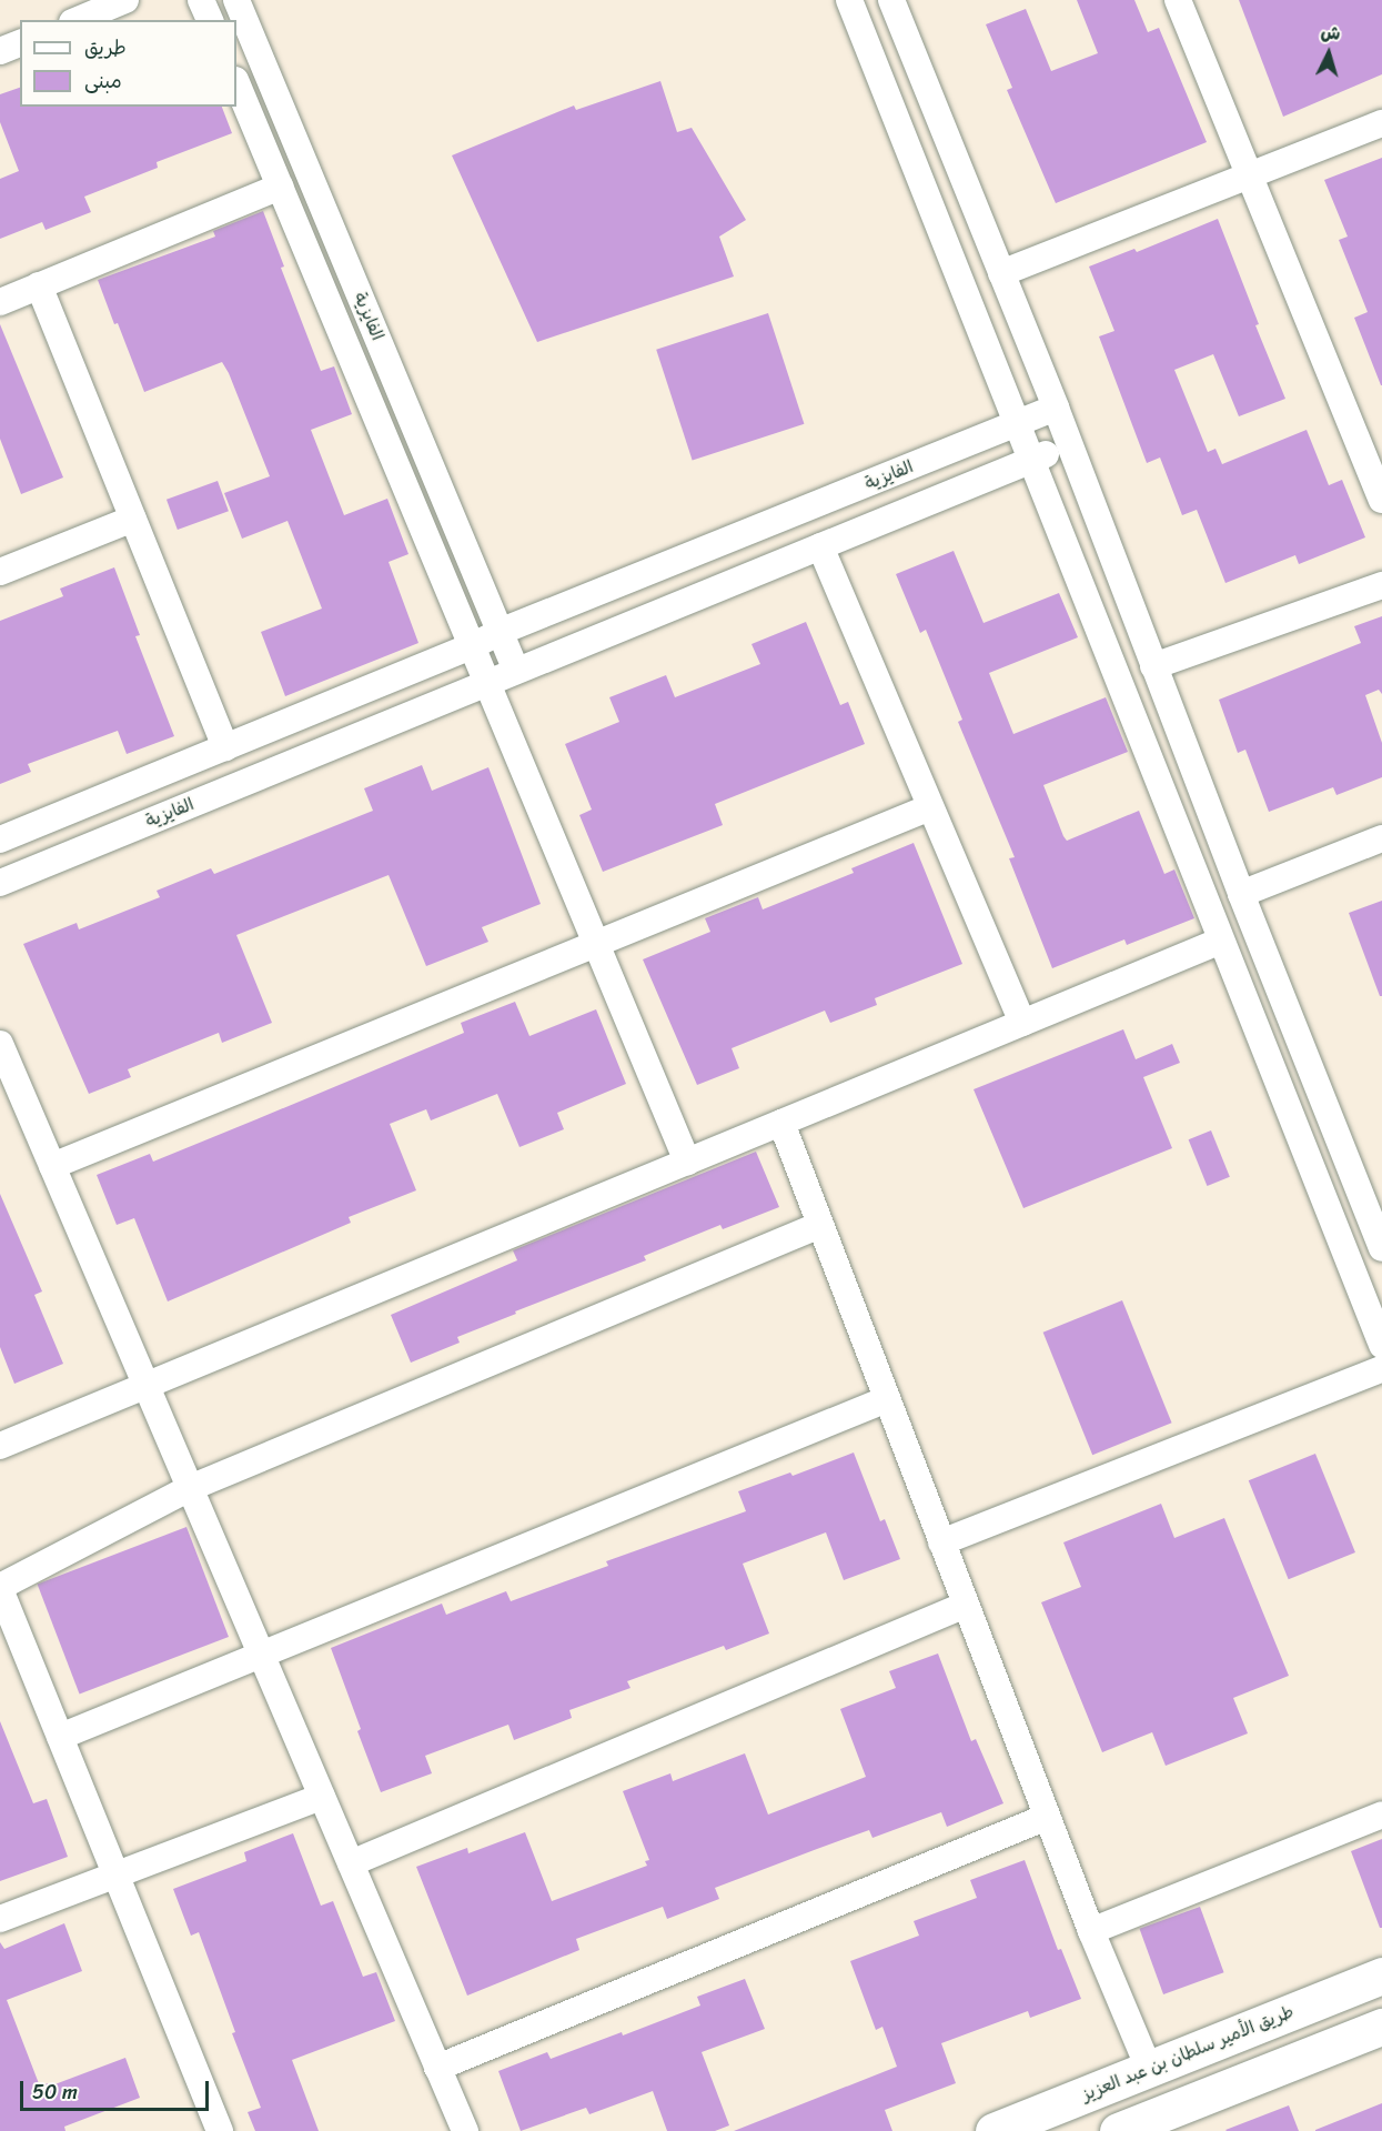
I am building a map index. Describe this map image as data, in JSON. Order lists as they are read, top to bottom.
{
  "streets": {
    "main road": ["طريق الأمير سلطان بن عبد العزيز"],
    "street": ["الفايزية"]
  },
  "legend": ["طريق", "مبنى"],
  "scale_bar": "50 m",
  "north": "top"
}
